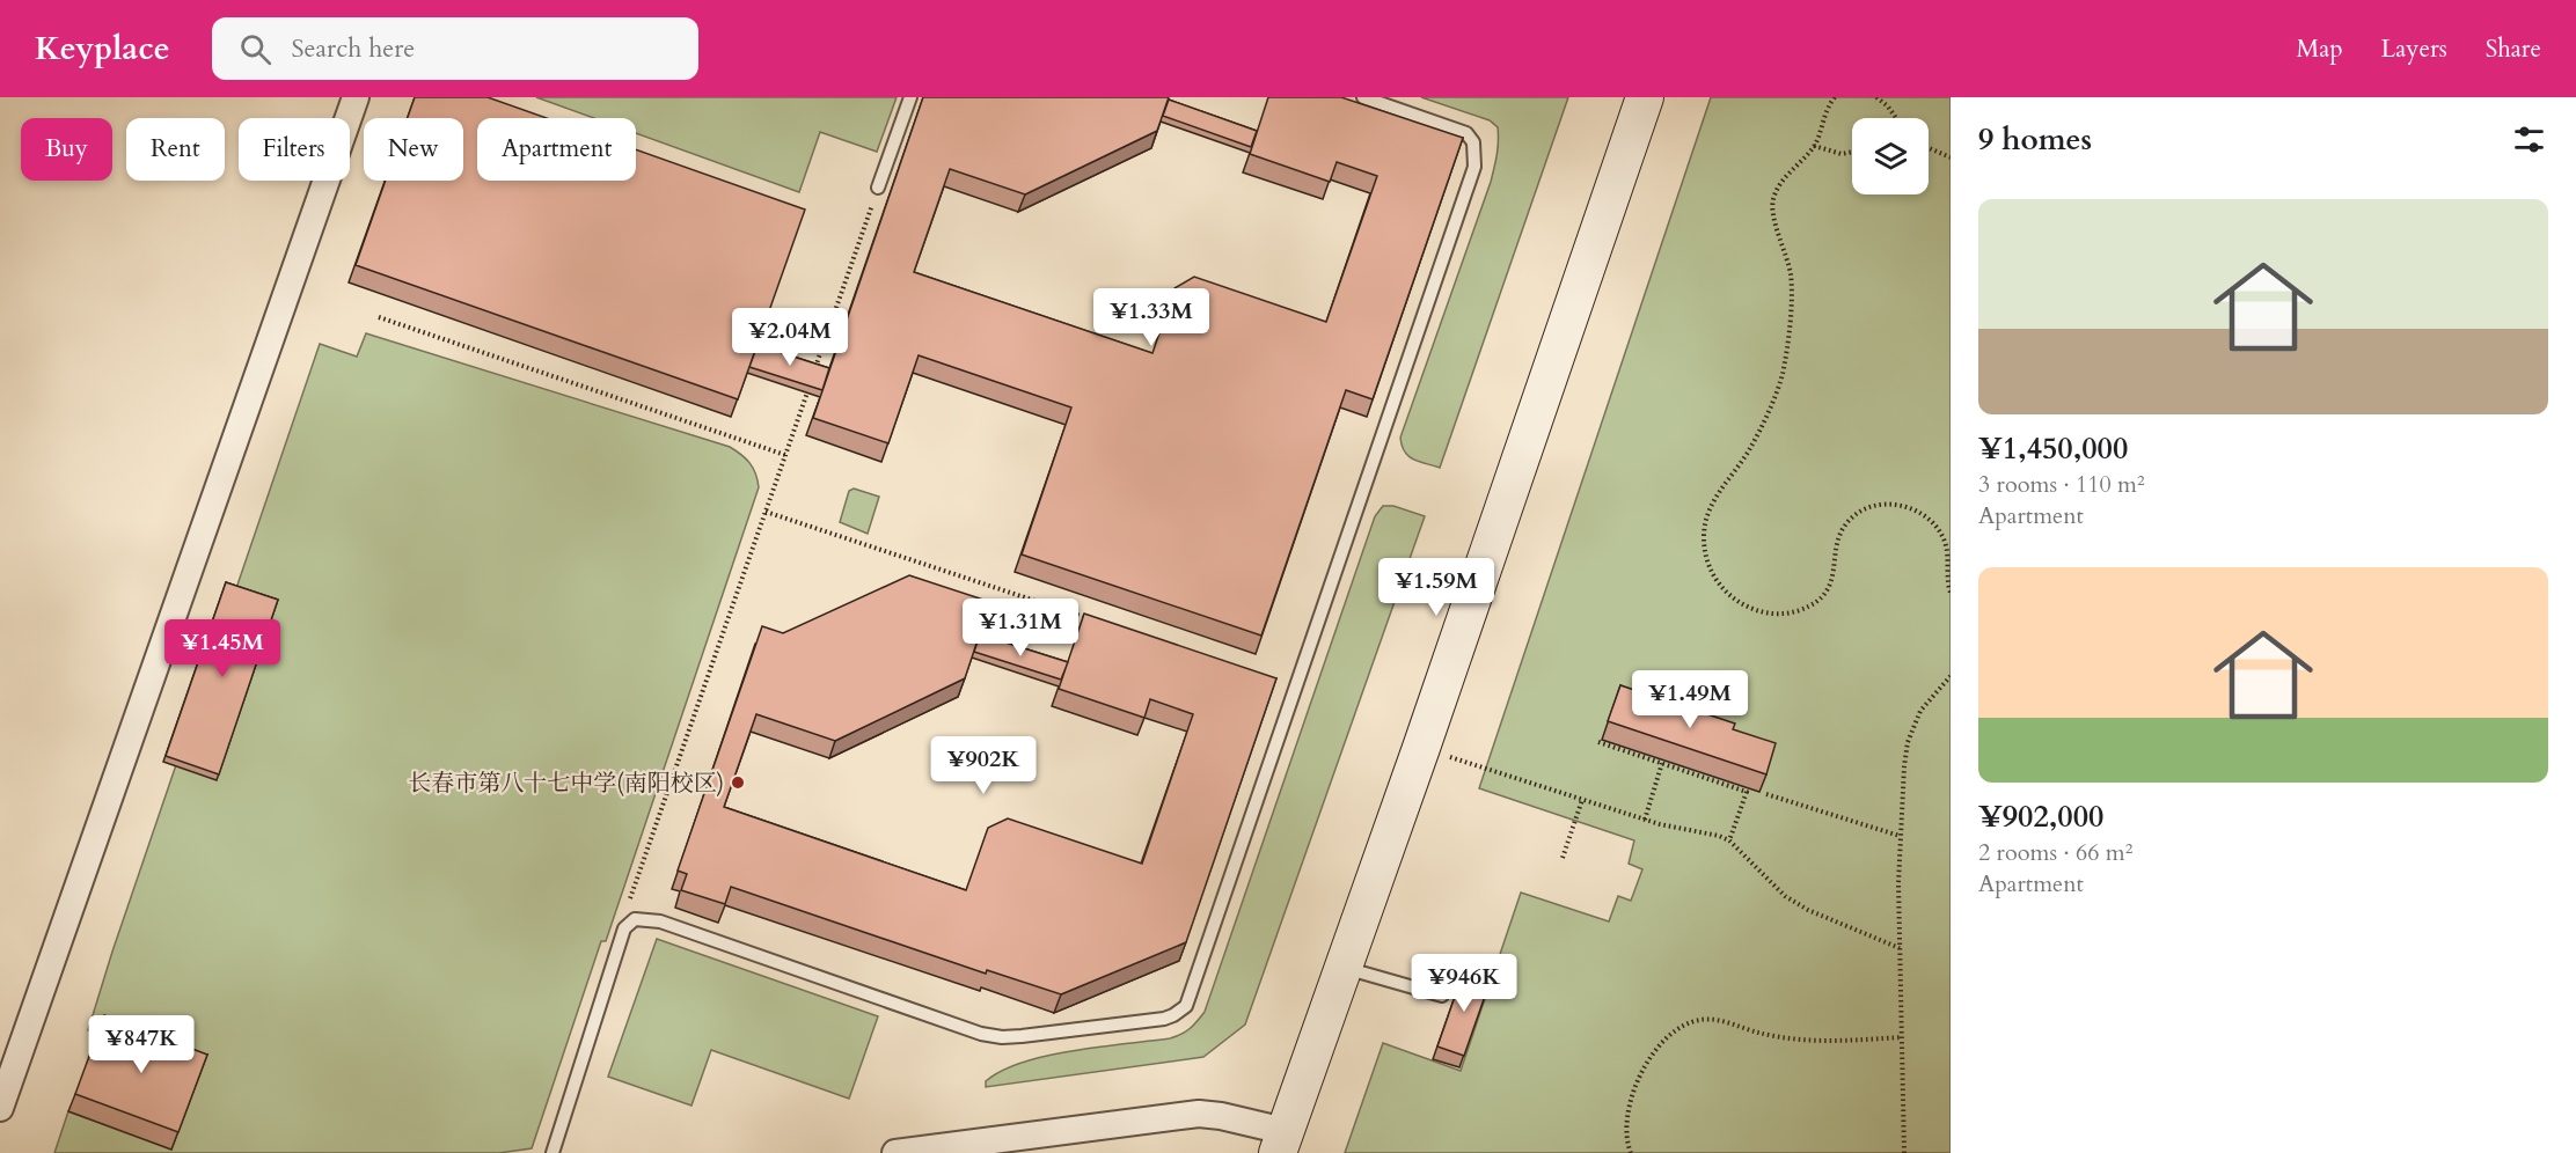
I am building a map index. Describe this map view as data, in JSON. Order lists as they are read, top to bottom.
{
  "places": ["长春市第八十七中学(南阳校区)"],
  "page": {
    "header": "Keyplace",
    "search": "Search here",
    "nav": ["Map", "Layers", "Share"],
    "heading": "9 homes",
    "chip": [
      "Buy",
      "Rent",
      "Filters",
      "New",
      "Apartment"
    ],
    "list": [
      {
        "name": "¥1,450,000",
        "note": "3 rooms · 110 m² · Apartment"
      },
      {
        "name": "¥902,000",
        "note": "2 rooms · 66 m² · Apartment"
      }
    ],
    "price": [
      "¥1.33M",
      "¥2.04M",
      "¥1.59M",
      "¥1.31M",
      "¥1.45M",
      "¥1.49M",
      "¥902K",
      "¥946K",
      "¥847K"
    ]
  }
}
